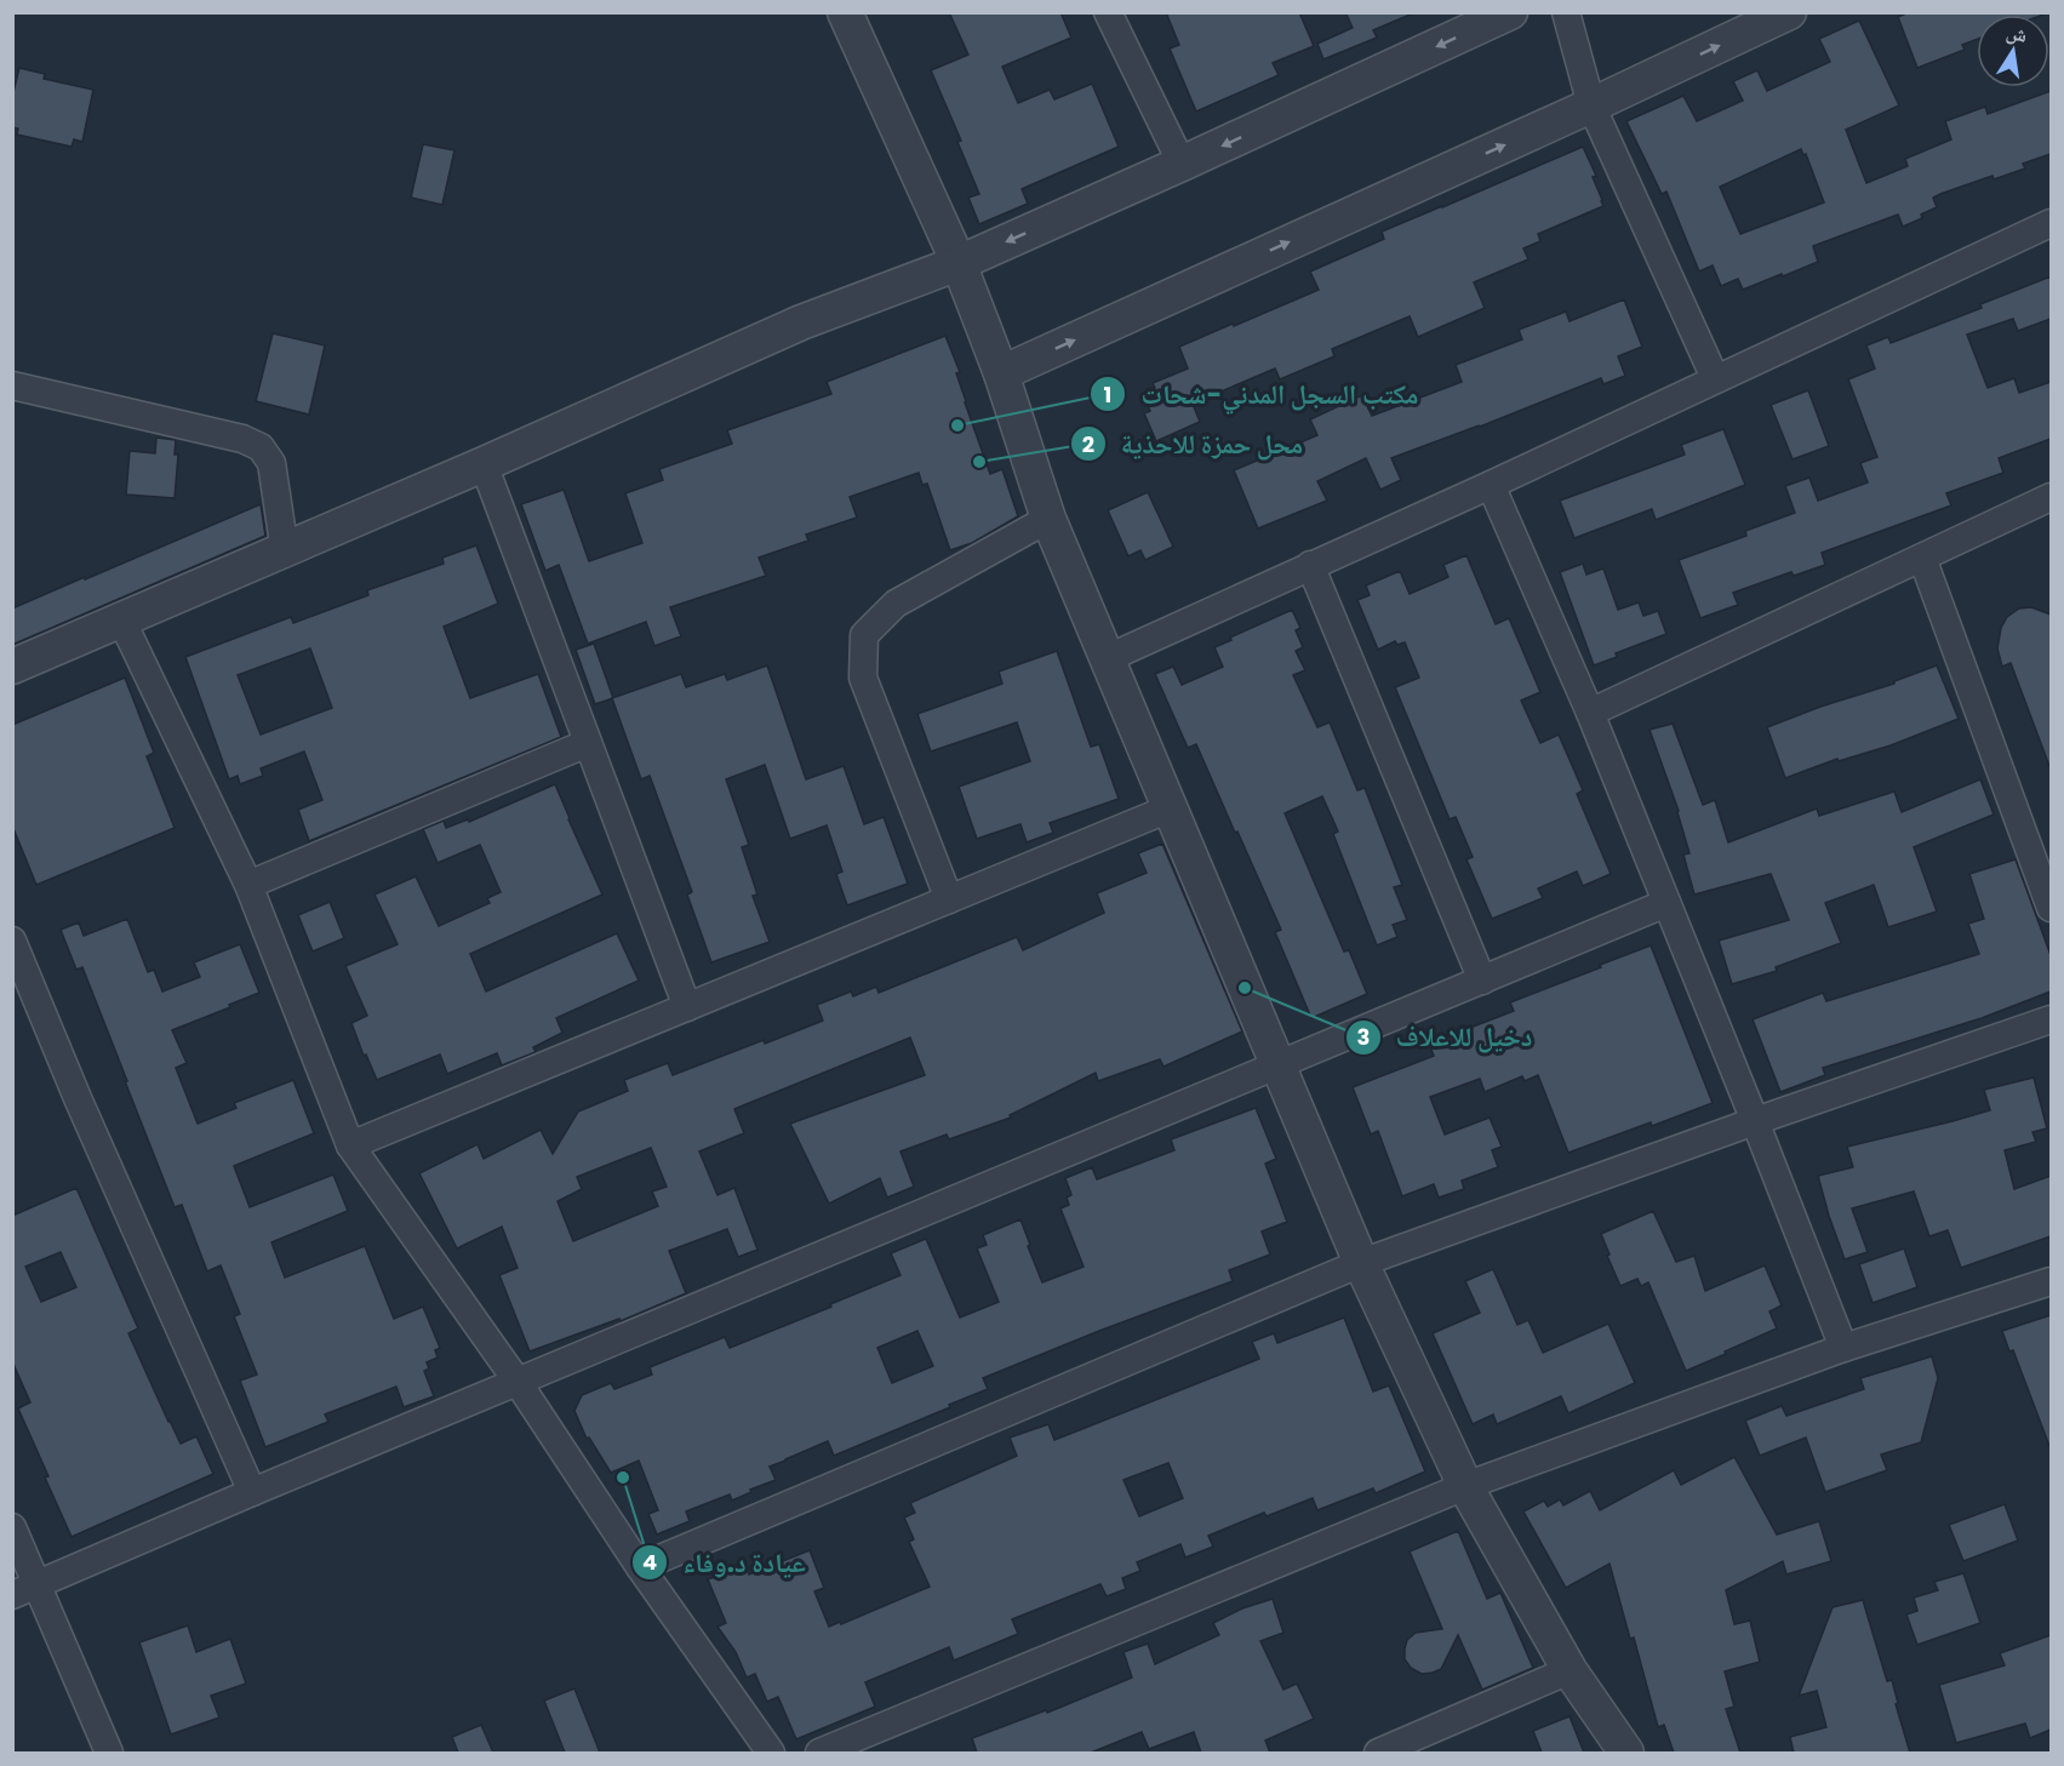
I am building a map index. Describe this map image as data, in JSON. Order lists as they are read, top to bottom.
{
  "places": [
    "مكتب السجل المدني-شحات",
    "محل حمزة للاحذية",
    "دخيل للاعلاف",
    "عيادة د.وفاء"
  ],
  "north": "top"
}
